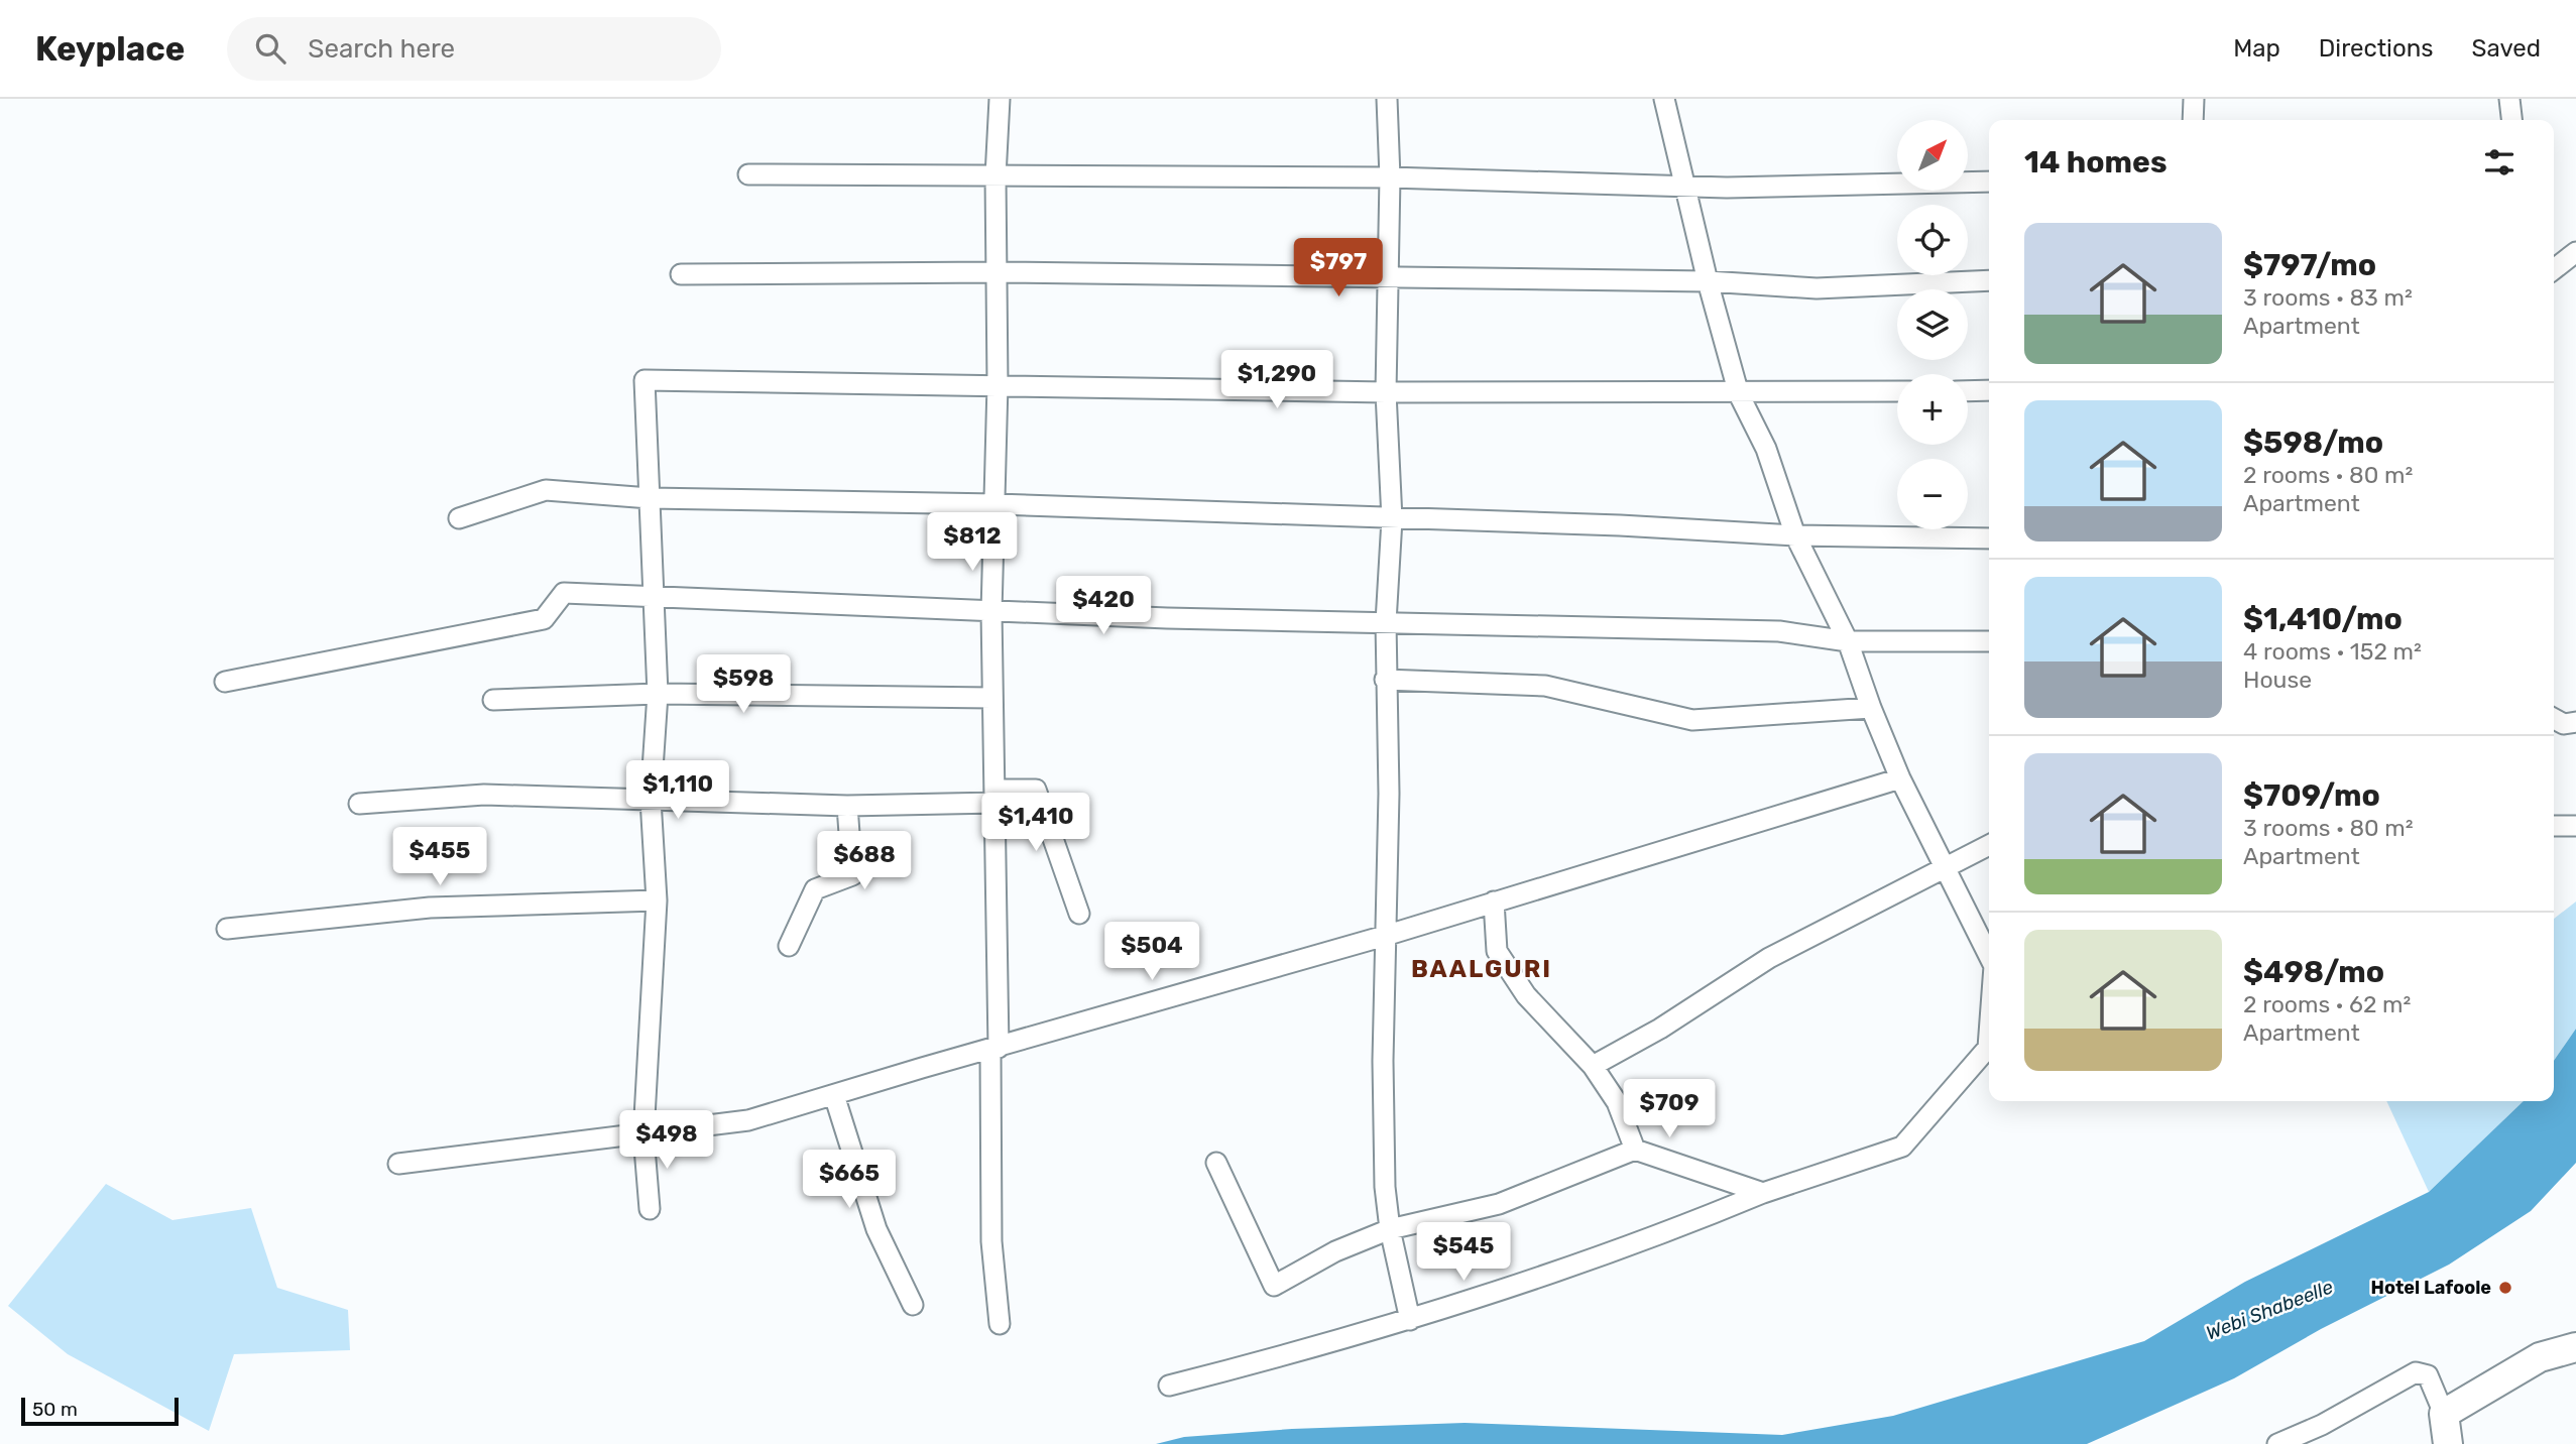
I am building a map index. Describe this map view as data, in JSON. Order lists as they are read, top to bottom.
{
  "districts": ["BAALGURI"],
  "water": ["Webi Shabeelle"],
  "places": ["Hotel Lafoole"],
  "scale_bar": "50 m",
  "north": "top right",
  "page": {
    "header": "Keyplace",
    "search": "Search here",
    "nav": ["Map", "Directions", "Saved"],
    "map_buttons": ["+", "−"],
    "heading": "14 homes",
    "list": [
      {
        "name": "$797/mo",
        "note": "3 rooms · 83 m² · Apartment"
      },
      {
        "name": "$598/mo",
        "note": "2 rooms · 80 m² · Apartment"
      },
      {
        "name": "$1,410/mo",
        "note": "4 rooms · 152 m² · House"
      },
      {
        "name": "$709/mo",
        "note": "3 rooms · 80 m² · Apartment"
      },
      {
        "name": "$498/mo",
        "note": "2 rooms · 62 m² · Apartment"
      }
    ],
    "price": [
      "$797",
      "$1,290",
      "$812",
      "$420",
      "$598",
      "$1,110",
      "$1,410",
      "$455",
      "$688",
      "$504",
      "$709",
      "$498",
      "$665",
      "$545"
    ],
    "scale": "50 m"
  }
}
